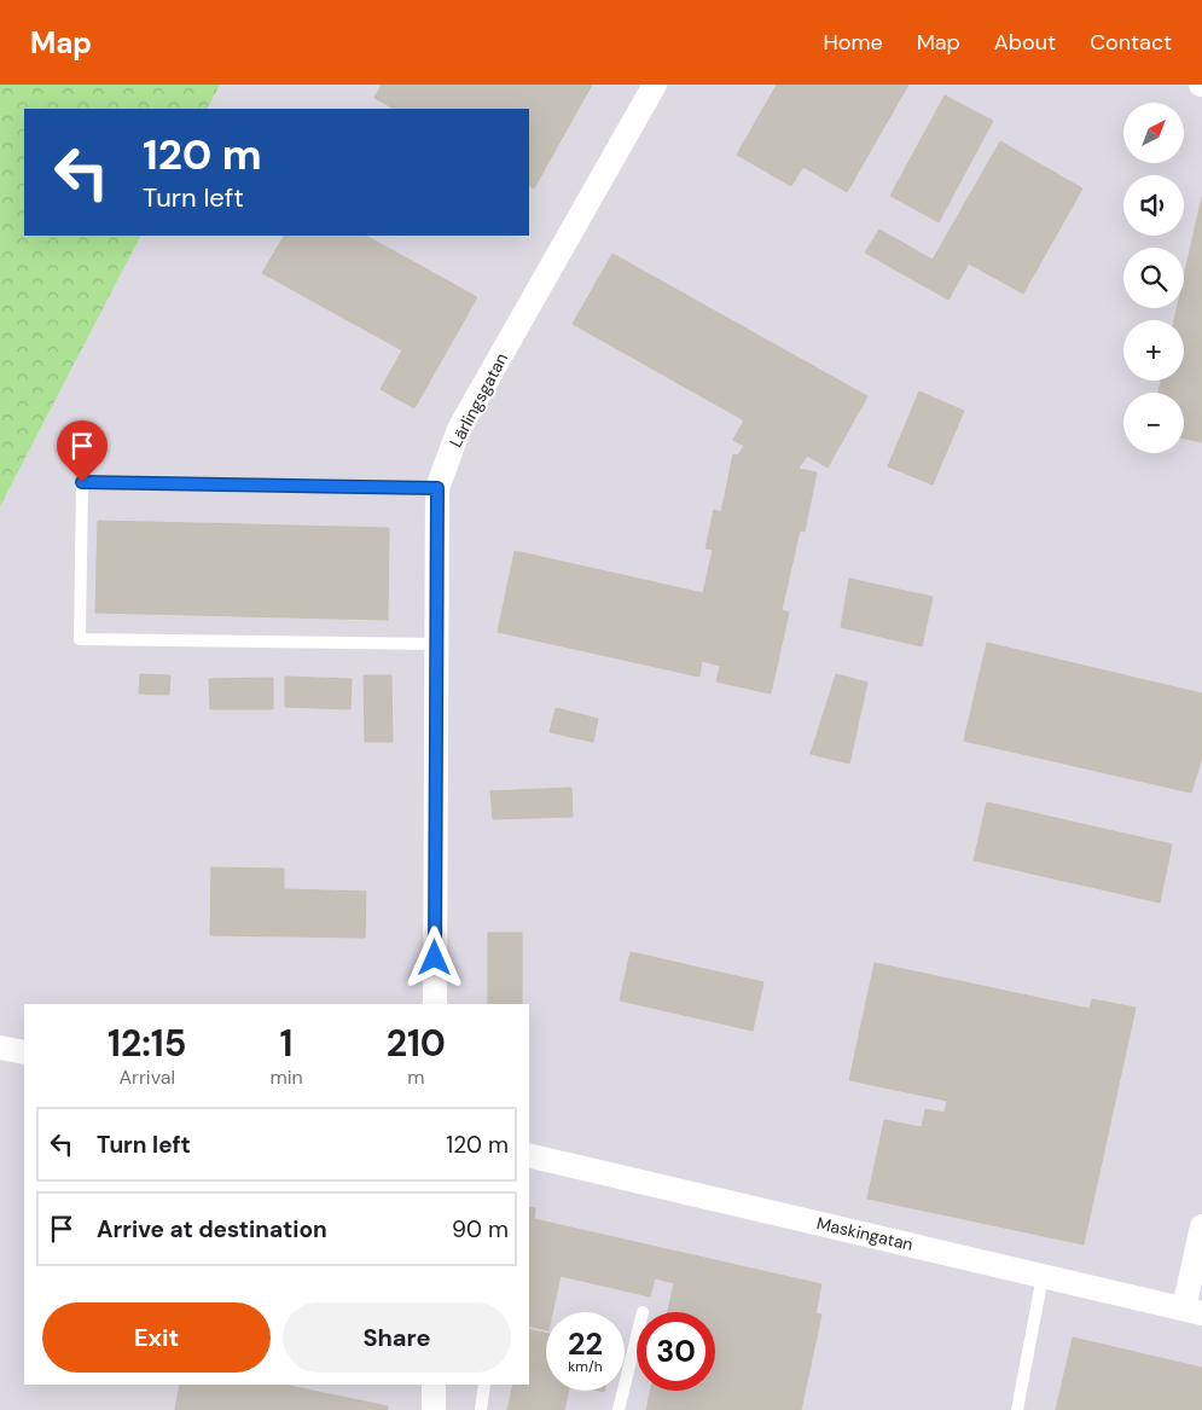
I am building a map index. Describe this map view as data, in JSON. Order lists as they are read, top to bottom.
{
  "streets": {
    "street": ["Lärlingsgatan", "Maskingatan"]
  },
  "north": "top right",
  "page": {
    "header": "Map",
    "nav": [
      "Home",
      "Map",
      "About",
      "Contact"
    ],
    "map_buttons": ["+", "−"],
    "turn": ["120 m", "Turn left"],
    "eta": [
      "12:15",
      "Arrival",
      "1",
      "min",
      "210",
      "m"
    ],
    "list": [
      {
        "name": "Turn left",
        "value": "120 m"
      },
      {
        "name": "Arrive at destination",
        "value": "90 m"
      }
    ],
    "buttons": ["Exit", "Share"],
    "speed": "22 km/h",
    "limit": "30"
  }
}
